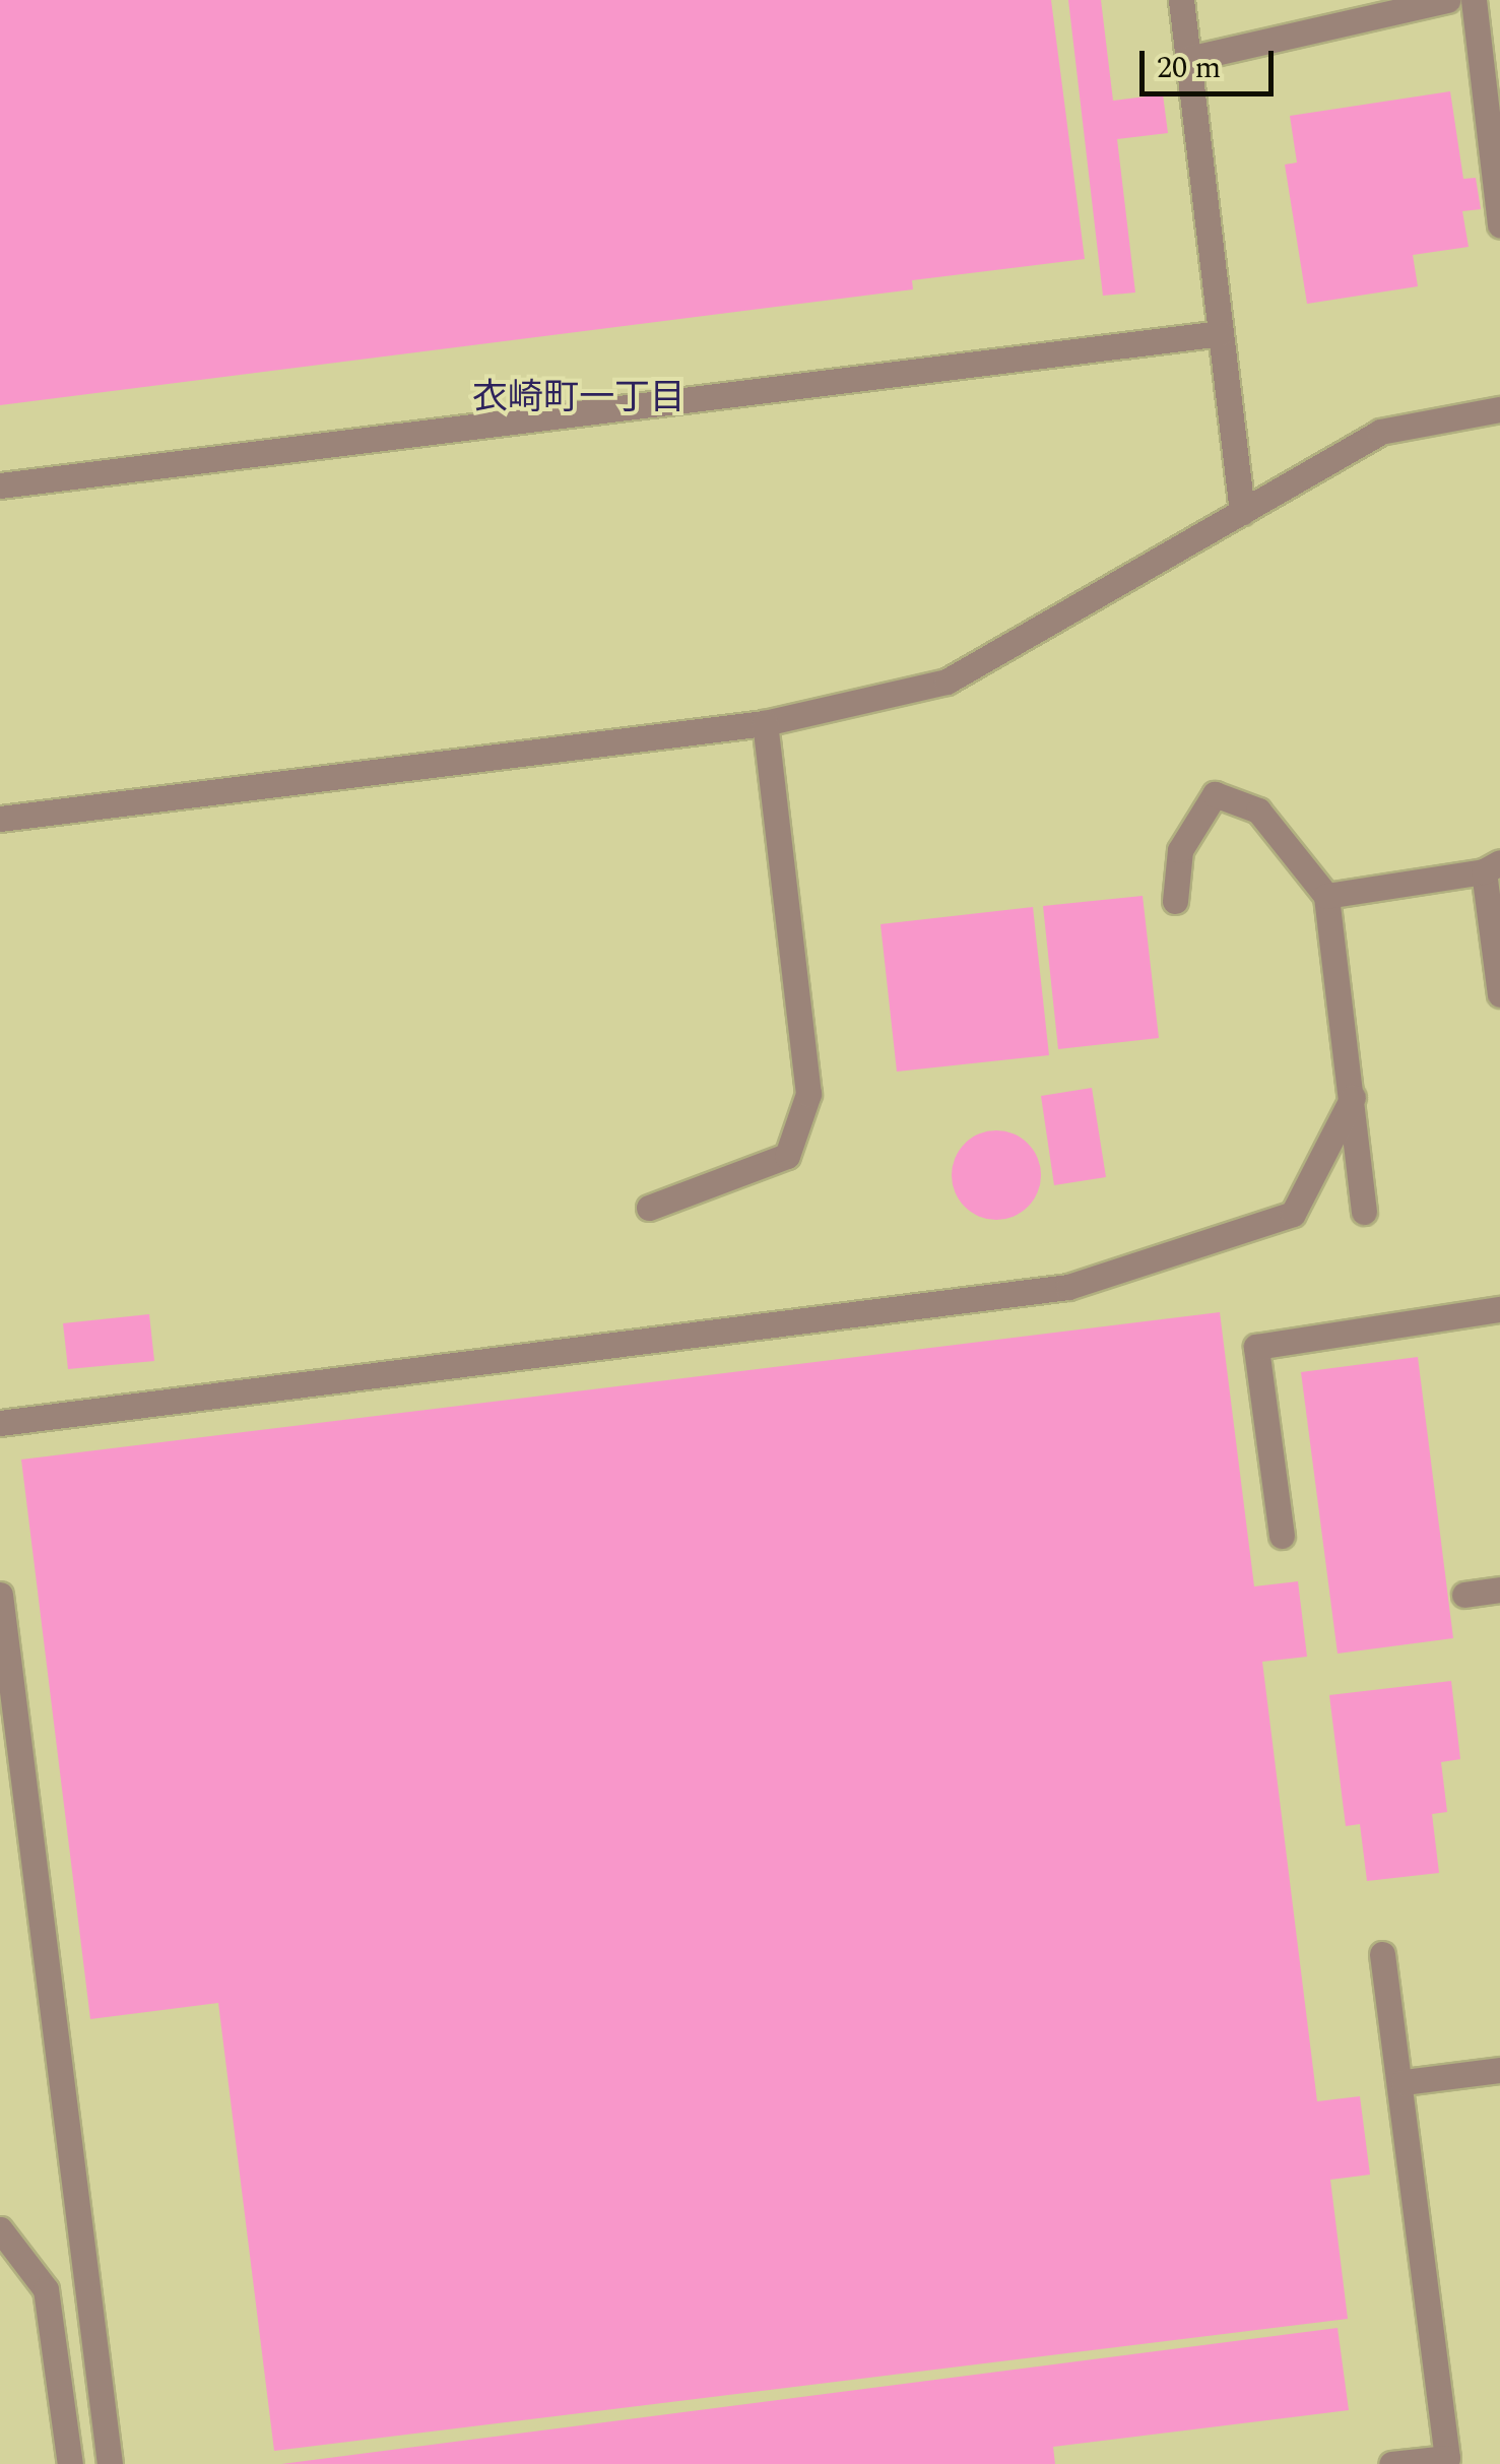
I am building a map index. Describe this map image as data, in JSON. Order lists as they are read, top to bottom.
{
  "districts": ["衣崎町一丁目"],
  "scale_bar": "20 m"
}
